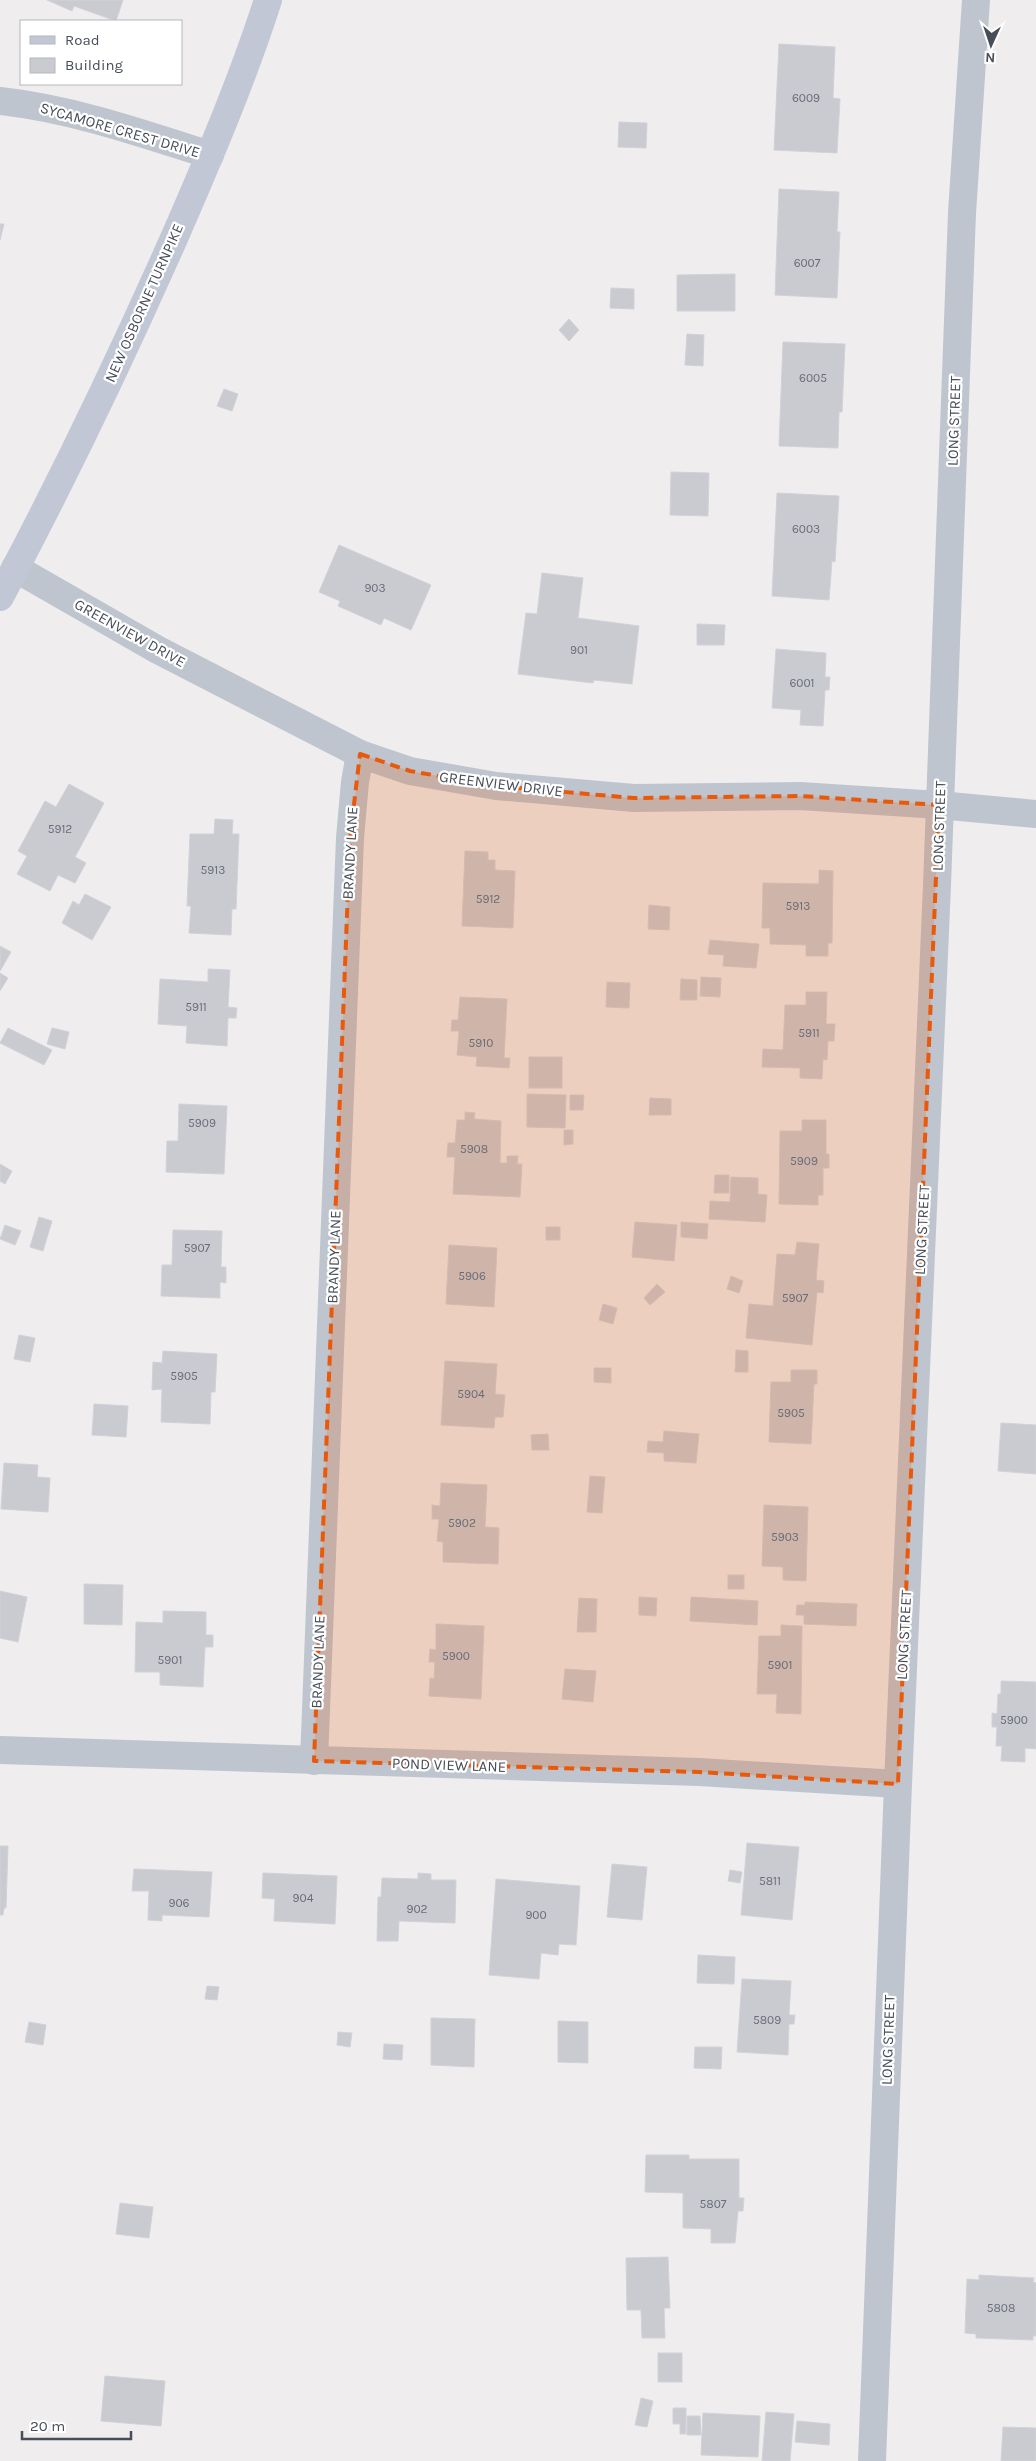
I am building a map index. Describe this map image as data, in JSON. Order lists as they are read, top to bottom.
{
  "streets": {
    "street": [
      "SYCAMORE CREST DRIVE",
      "NEW OSBORNE TURNPIKE",
      "LONG STREET",
      "GREENVIEW DRIVE",
      "BRANDY LANE",
      "POND VIEW LANE"
    ]
  },
  "crossings": [
    ["SYCAMORE CREST DRIVE", "NEW OSBORNE TURNPIKE"],
    ["NEW OSBORNE TURNPIKE", "GREENVIEW DRIVE"],
    ["LONG STREET", "GREENVIEW DRIVE"],
    ["LONG STREET", "POND VIEW LANE"],
    ["GREENVIEW DRIVE", "BRANDY LANE"],
    ["BRANDY LANE", "POND VIEW LANE"]
  ],
  "house_numbers": [
    "6009",
    "6007",
    "6005",
    "6003",
    "903",
    "901",
    "6001",
    "5912",
    "5913",
    "5912",
    "5913",
    "5911",
    "5911",
    "5910",
    "5909",
    "5908",
    "5909",
    "5907",
    "5906",
    "5907",
    "5905",
    "5904",
    "5905",
    "5902",
    "5903",
    "5900",
    "5901",
    "5901",
    "5900",
    "5811",
    "904",
    "906",
    "902",
    "900",
    "5809",
    "5807",
    "5808"
  ],
  "legend": ["Road", "Building"],
  "scale_bar": "20 m",
  "north": "bottom"
}
